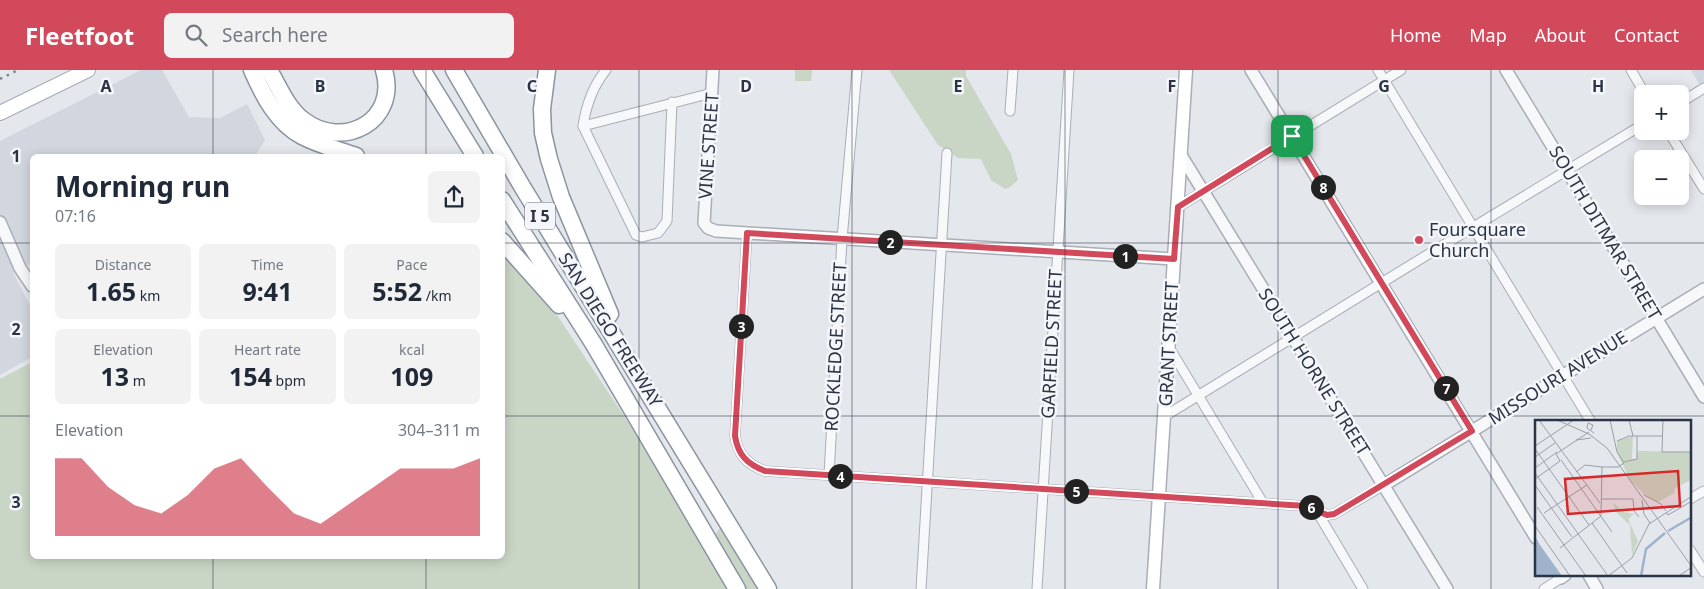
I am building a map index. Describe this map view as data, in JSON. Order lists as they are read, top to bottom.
{
  "streets": {
    "highway": ["I 5", "SAN DIEGO FREEWAY"],
    "main road": ["GRANT STREET"],
    "street": [
      "VINE STREET",
      "SOUTH DITMAR STREET",
      "GARFIELD STREET",
      "ROCKLEDGE STREET",
      "SOUTH HORNE STREET",
      "MISSOURI AVENUE"
    ]
  },
  "crossings": [
    ["VINE STREET", "MISSOURI AVENUE"],
    ["SOUTH DITMAR STREET", "MISSOURI AVENUE"],
    ["GARFIELD STREET", "MISSOURI AVENUE"],
    ["GRANT STREET", "SOUTH HORNE STREET"],
    ["GRANT STREET", "MISSOURI AVENUE"],
    ["ROCKLEDGE STREET", "MISSOURI AVENUE"],
    ["SOUTH HORNE STREET", "MISSOURI AVENUE"]
  ],
  "places": ["Foursquare Church"],
  "page": {
    "header": "Fleetfoot",
    "search": "Search here",
    "nav": [
      "Home",
      "Map",
      "About",
      "Contact"
    ],
    "map_buttons": ["+", "−"],
    "heading": ["Morning run", "07:16"],
    "pins": [
      "8",
      "2",
      "1",
      "3",
      "7",
      "4",
      "5",
      "6"
    ],
    "stats": [
      ["Distance", "1.65 km"],
      ["Time", "9:41"],
      ["Pace", "5:52 /km"],
      ["Elevation", "13 m"],
      ["Heart rate", "154 bpm"],
      ["kcal", "109"]
    ],
    "chart": ["Elevation", "304–311 m"]
  },
  "grid": {
    "columns": [
      "A",
      "B",
      "C",
      "D",
      "E",
      "F",
      "G",
      "H"
    ],
    "rows": ["1", "2", "3"]
  }
}
